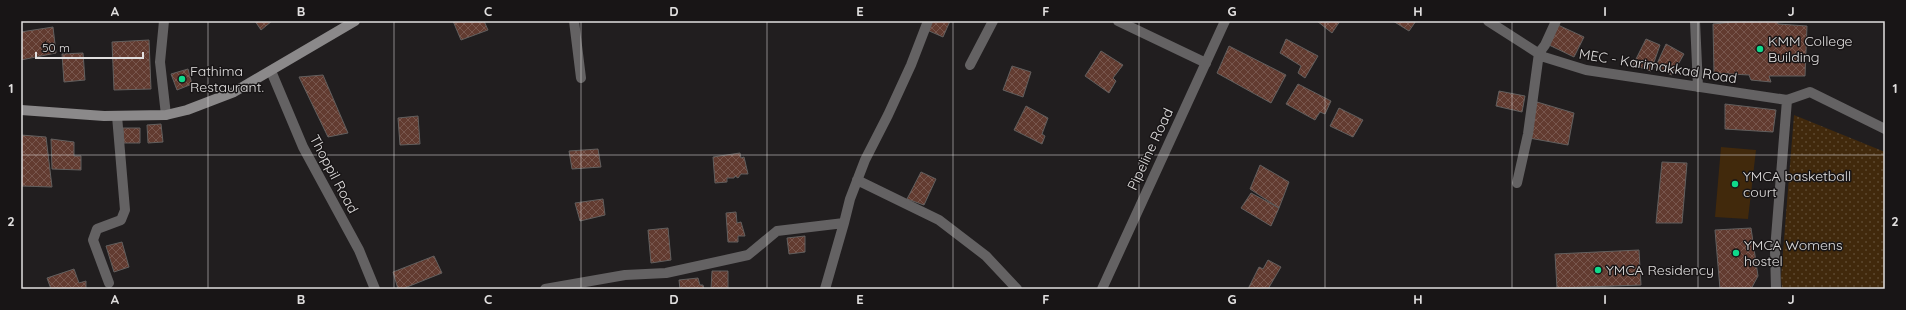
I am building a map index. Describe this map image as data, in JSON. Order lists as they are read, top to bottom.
{
  "streets": {
    "street": ["MEC - Karimakkad Road", "Pipeline Road", "Thoppil Road"]
  },
  "places": [
    "KMM College Building",
    "Fathima Restaurant.",
    "YMCA basketball court",
    "YMCA Womens hostel",
    "YMCA Residency"
  ],
  "scale_bar": "50 m",
  "grid": {
    "columns": [
      "A",
      "B",
      "C",
      "D",
      "E",
      "F",
      "G",
      "H",
      "I",
      "J"
    ],
    "rows": ["1", "2"]
  }
}
